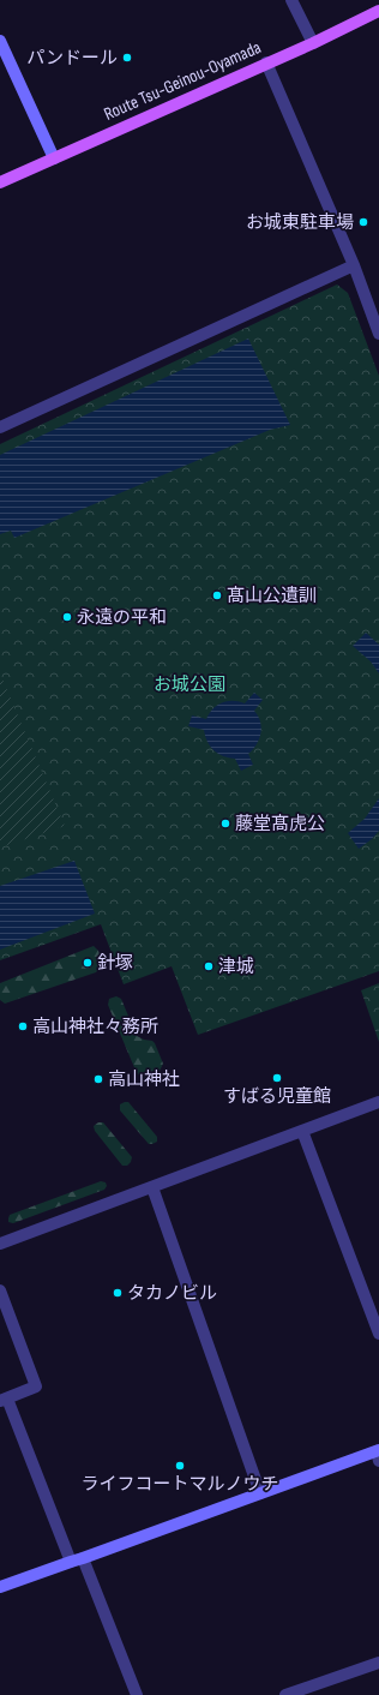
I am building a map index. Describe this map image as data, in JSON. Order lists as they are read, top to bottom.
{
  "streets": {
    "main road": ["Route Tsu-Geinou-Oyamada"]
  },
  "parks": ["お城公園"],
  "places": [
    "パンドール",
    "お城東駐車場",
    "髙山公遺訓",
    "永遠の平和",
    "藤堂髙虎公",
    "針塚",
    "津城",
    "高山神社々務所",
    "すばる児童館",
    "高山神社",
    "タカノビル",
    "ライフコートマルノウチ"
  ]
}
